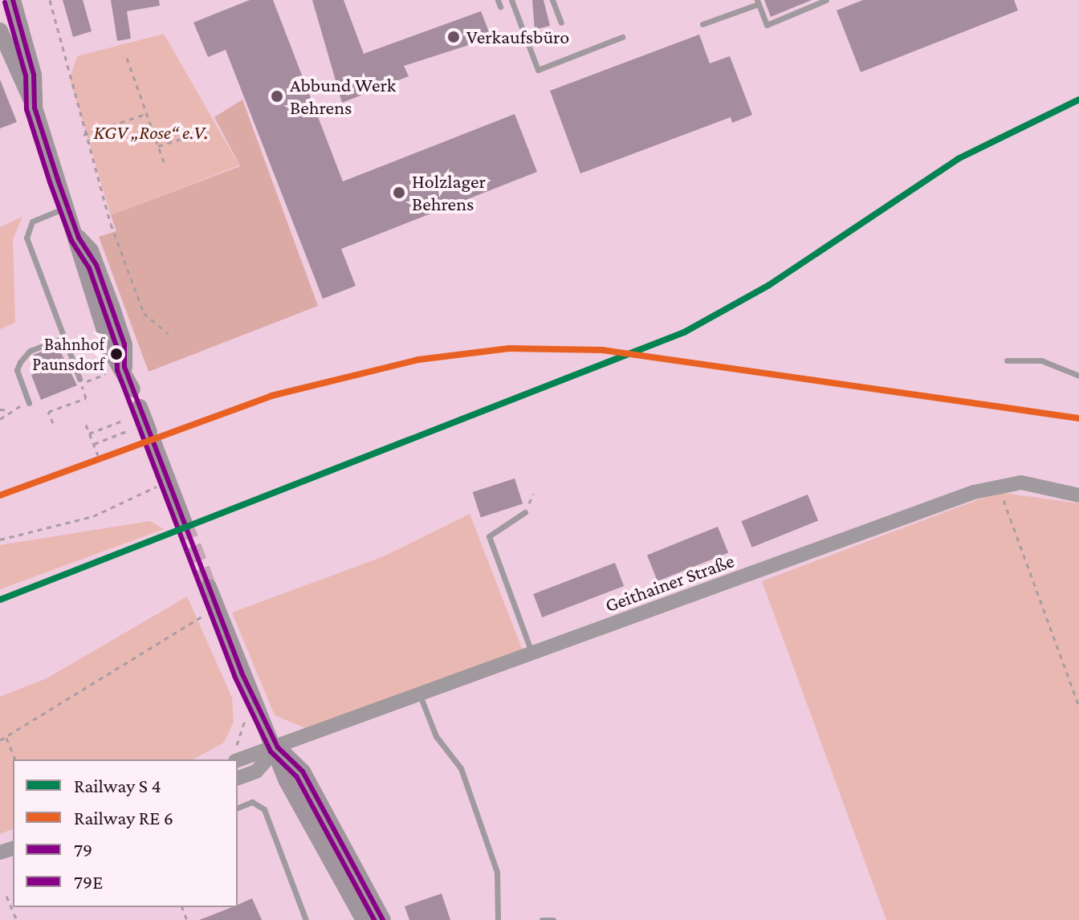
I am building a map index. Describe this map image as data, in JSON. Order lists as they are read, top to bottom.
{
  "streets": {
    "street": ["Geithainer Straße"]
  },
  "parks": ["KGV „Rose“ e.V."],
  "places": [
    "Verkaufsbüro",
    "Abbund Werk Behrens",
    "Holzlager Behrens",
    "Bahnhof Paunsdorf"
  ],
  "lines": ["transit line 79", "transit line 79E"],
  "legend": [
    "Railway S 4",
    "Railway RE 6",
    "79",
    "79E"
  ]
}
